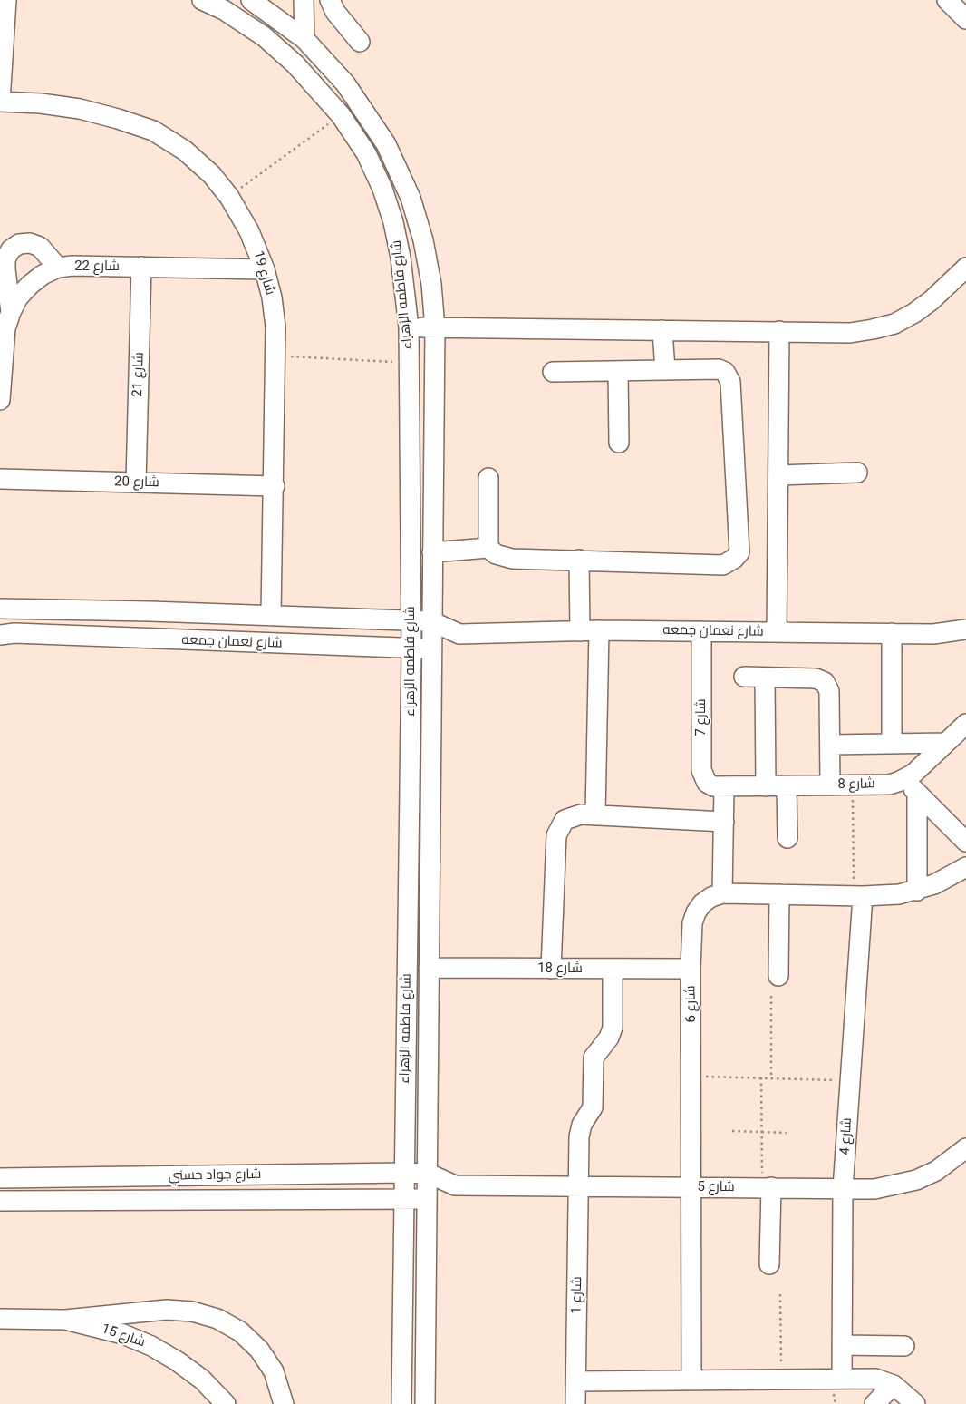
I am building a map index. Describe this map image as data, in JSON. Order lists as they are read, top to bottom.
{
  "streets": {
    "street": [
      "شارع 22",
      "شارع 19",
      "شارع فاطمه الزهراء",
      "شارع 21",
      "شارع 20",
      "شارع نعمان جمعه",
      "شارع 7",
      "شارع 8",
      "شارع 18",
      "شارع 6",
      "شارع 4",
      "شارع جواد حسني",
      "شارع 5",
      "شارع 1",
      "شارع 15"
    ]
  },
  "crossings": [
    ["شارع 22", "شارع 19"],
    ["شارع 22", "شارع 21"],
    ["شارع 19", "شارع 20"],
    ["شارع 19", "شارع نعمان جمعه"],
    ["شارع فاطمه الزهراء", "شارع نعمان جمعه"],
    ["شارع فاطمه الزهراء", "شارع 18"],
    ["شارع فاطمه الزهراء", "شارع جواد حسني"],
    ["شارع فاطمه الزهراء", "شارع 5"],
    ["شارع 21", "شارع 20"],
    ["شارع نعمان جمعه", "شارع 7"],
    ["شارع 7", "شارع 8"],
    ["شارع 18", "شارع 6"],
    ["شارع 18", "شارع 1"],
    ["شارع 6", "شارع 4"],
    ["شارع 6", "شارع 5"],
    ["شارع 4", "شارع 5"],
    ["شارع جواد حسني", "شارع 5"],
    ["شارع 5", "شارع 1"]
  ]
}
